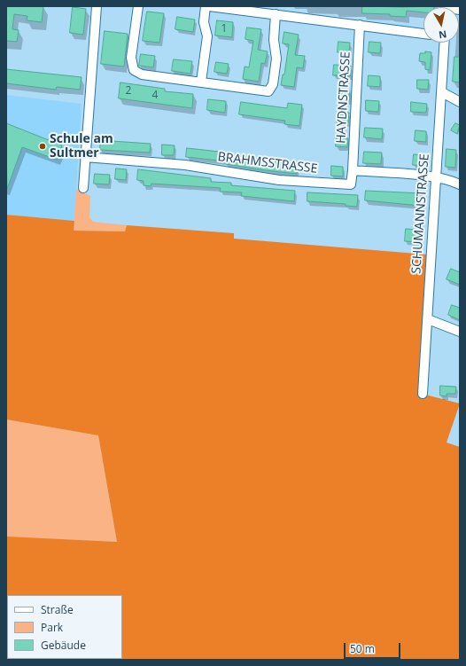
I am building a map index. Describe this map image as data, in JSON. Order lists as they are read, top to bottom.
{
  "streets": {
    "street": ["HAYDNSTRASSE", "BRAHMSSTRASSE", "SCHUMANNSTRASSE"]
  },
  "crossings": [
    ["HAYDNSTRASSE", "BRAHMSSTRASSE"]
  ],
  "places": ["Schule am Sultmer"],
  "house_numbers": ["1", "2", "4"],
  "legend": ["Straße", "Park", "Gebäude"],
  "scale_bar": "50 m",
  "north": "bottom"
}
